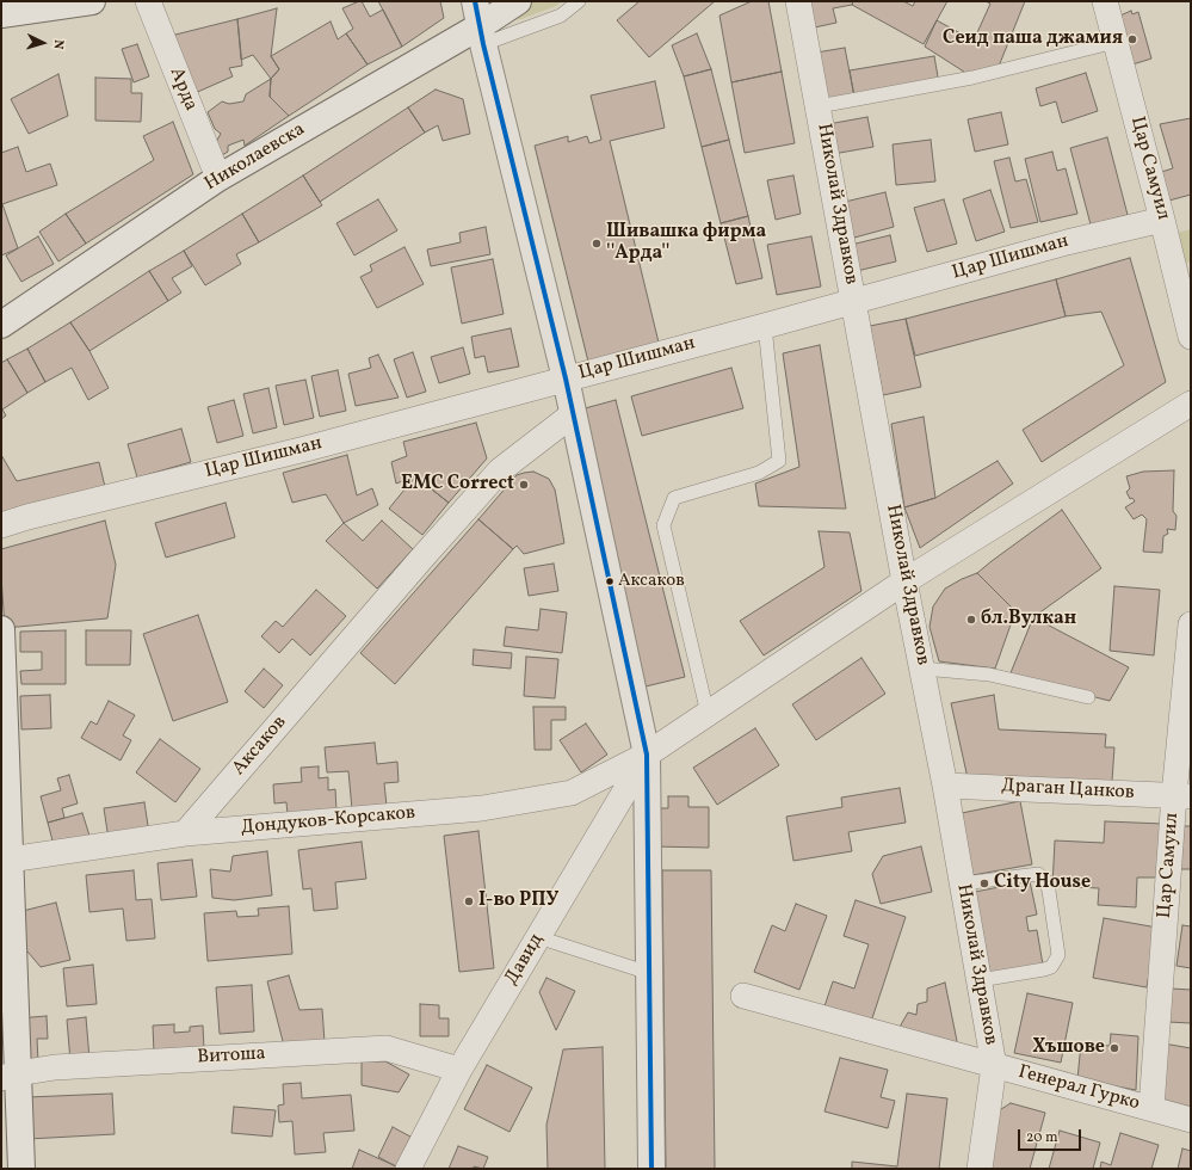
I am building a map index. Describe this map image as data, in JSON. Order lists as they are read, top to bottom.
{
  "streets": {
    "main road": ["Николаевска"],
    "street": [
      "Арда",
      "Цар Самуил",
      "Николай Здравков",
      "Цар Шишман",
      "Аксаков",
      "Драган Цанков",
      "Дондуков-Корсаков",
      "Давид",
      "Витоша",
      "Генерал Гурко"
    ]
  },
  "crossings": [
    ["Арда", "Николаевска"],
    ["Цар Самуил", "Цар Шишман"],
    ["Цар Самуил", "Драган Цанков"],
    ["Цар Самуил", "Генерал Гурко"],
    ["Николай Здравков", "Цар Шишман"],
    ["Николай Здравков", "Драган Цанков"],
    ["Николай Здравков", "Дондуков-Корсаков"],
    ["Николай Здравков", "Генерал Гурко"],
    ["Аксаков", "Дондуков-Корсаков"],
    ["Дондуков-Корсаков", "Давид"],
    ["Давид", "Витоша"]
  ],
  "places": [
    "Сеид паша джамия",
    "Шивашка фирма ''Арда''",
    "EMC Correct",
    "Аксаков",
    "бл.Вулкан",
    "City House",
    "I-во РПУ",
    "Хъшове"
  ],
  "scale_bar": "20 m",
  "north": "right"
}
